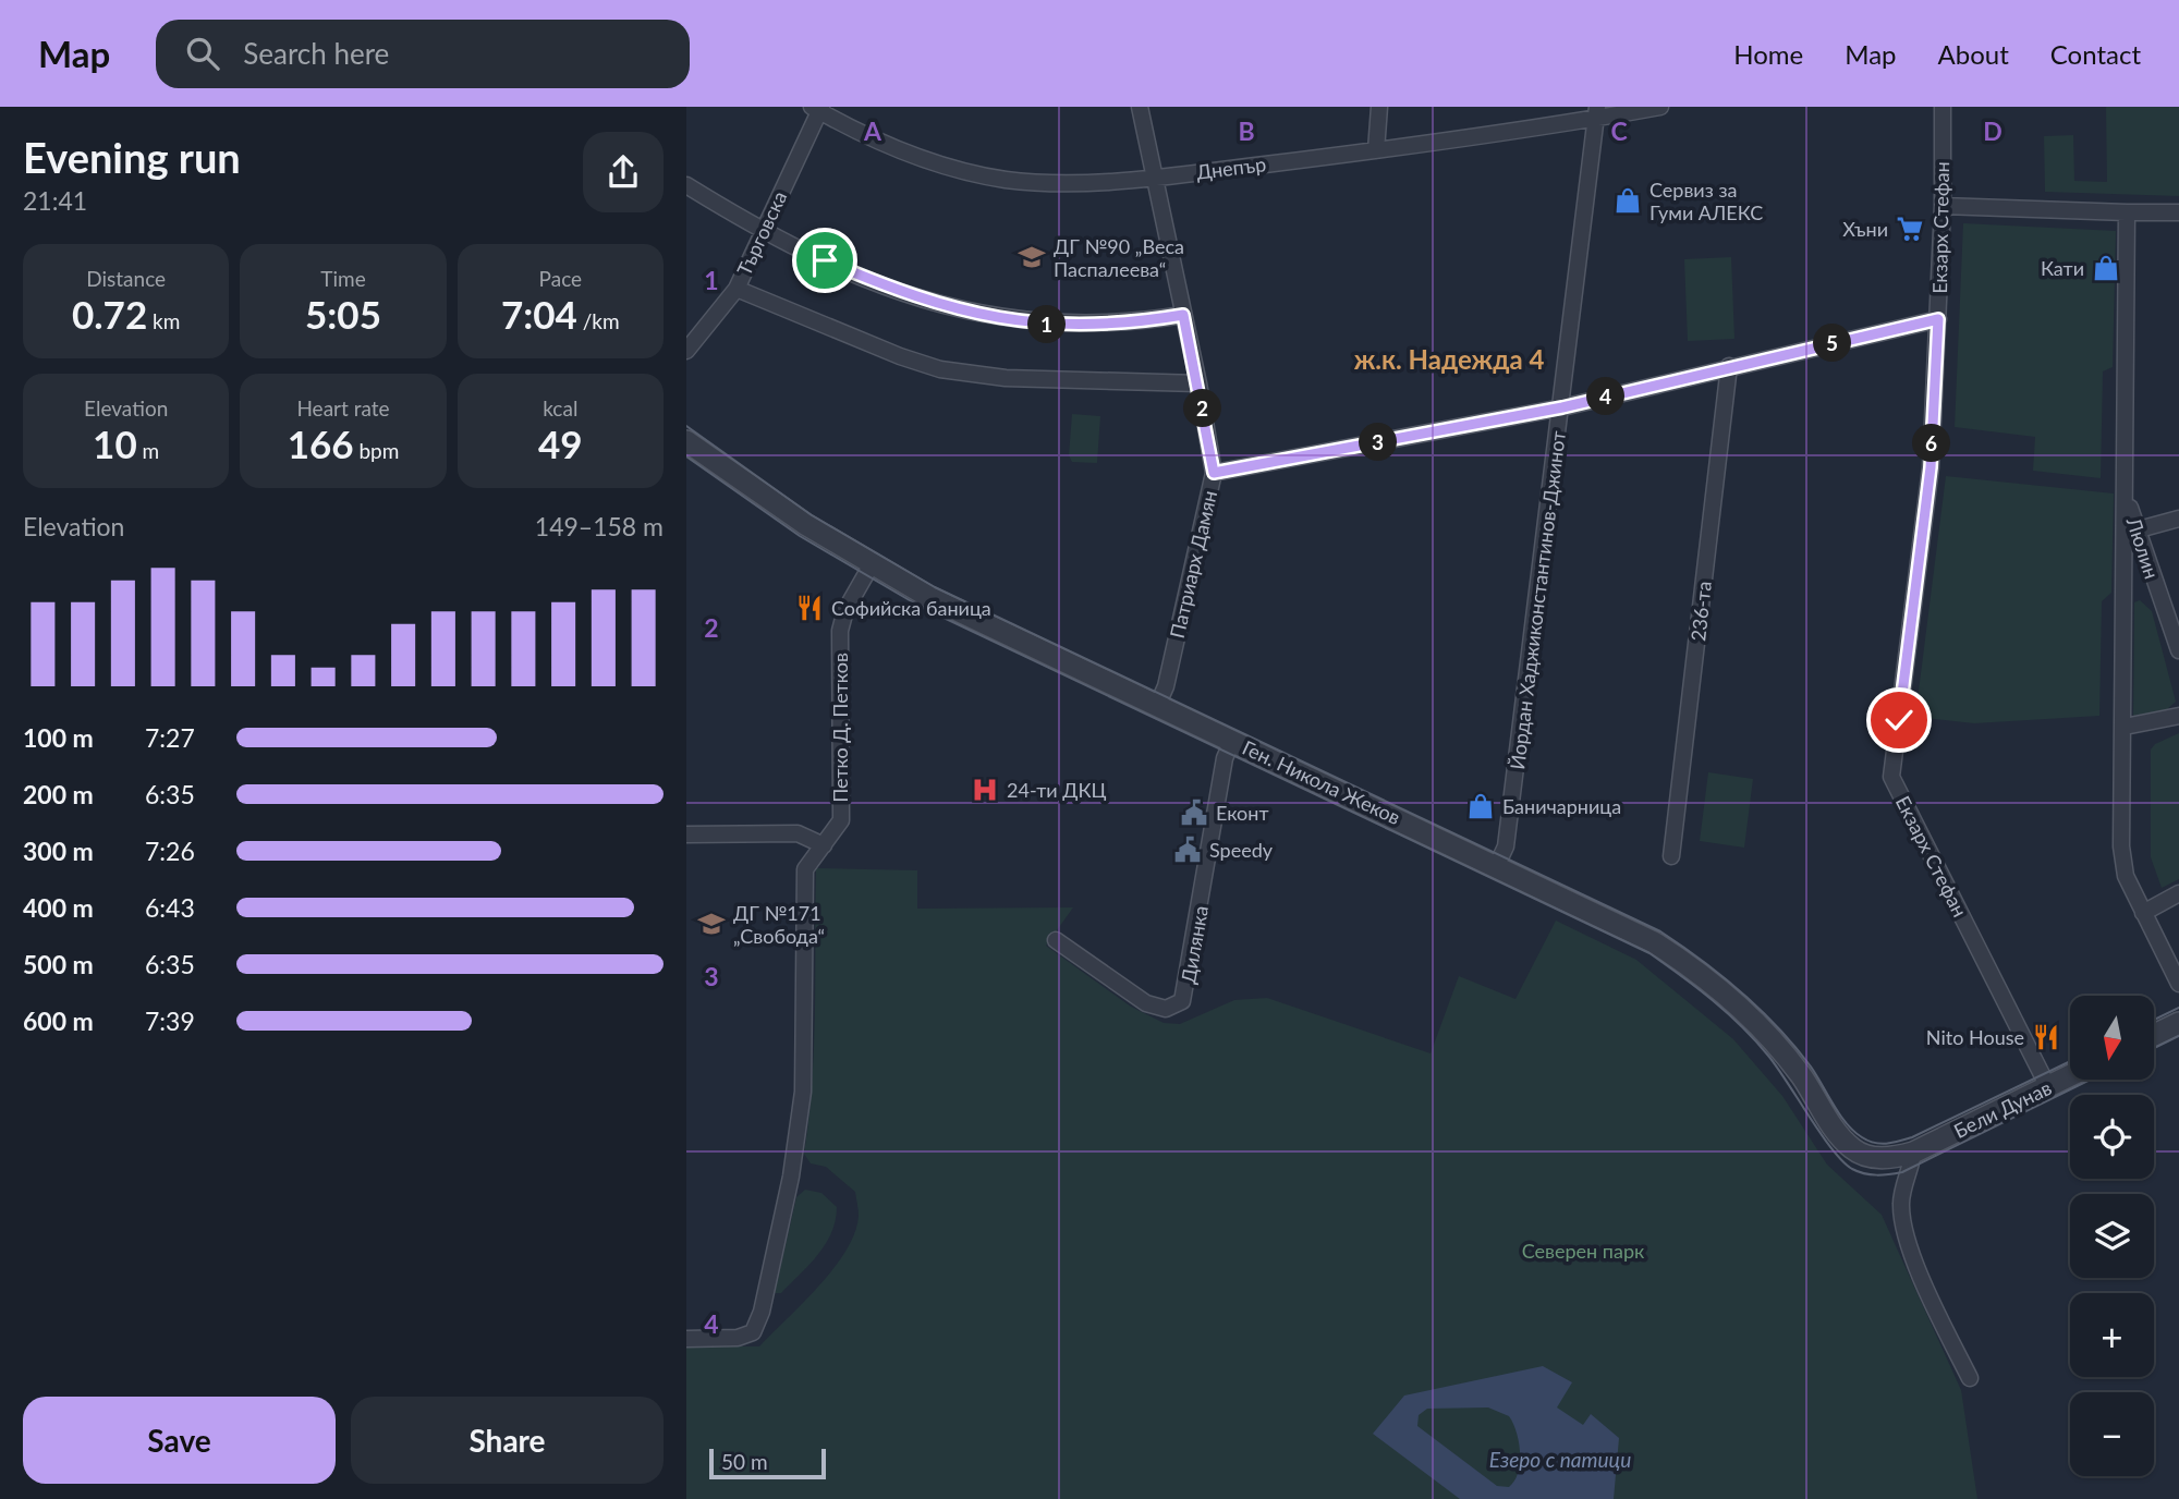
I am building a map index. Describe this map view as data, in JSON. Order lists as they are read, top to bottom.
{
  "streets": {
    "street": [
      "Днепър",
      "Екзарх Стефан",
      "Търговска",
      "Люлин",
      "Патриарх Дамян",
      "Йордан Хаджиконстантинов-Джинот",
      "236-та",
      "Петко Д. Петков",
      "Ген. Никола Жеков",
      "Дилянка",
      "Бели Дунав"
    ]
  },
  "crossings": [
    ["Днепър", "Търговска"],
    ["Днепър", "Патриарх Дамян"],
    ["Днепър", "Йордан Хаджиконстантинов-Джинот"],
    ["Екзарх Стефан", "Бели Дунав"],
    ["Патриарх Дамян", "Ген. Никола Жеков"],
    ["Йордан Хаджиконстантинов-Джинот", "Ген. Никола Жеков"],
    ["Петко Д. Петков", "Ген. Никола Жеков"],
    ["Ген. Никола Жеков", "Дилянка"],
    ["Ген. Никола Жеков", "Бели Дунав"]
  ],
  "districts": ["ж.к. Надежда 4"],
  "water": ["Езеро с патици"],
  "parks": ["Северен парк"],
  "places": {
    "shop": ["Сервиз за Гуми АЛЕКС", "Кати", "Баничарница"],
    "supermarket": ["Хъни"],
    "school or university": ["ДГ №90 „Веса Паспалеева“", "ДГ №171 „Свобода“"],
    "restaurant": ["Софийска баница", "Nito House"],
    "hospital": ["24-ти ДКЦ"],
    "public building": ["Еконт", "Speedy"]
  },
  "scale_bar": "50 m",
  "north": "bottom",
  "page": {
    "header": "Map",
    "search": "Search here",
    "nav": [
      "Home",
      "Map",
      "About",
      "Contact"
    ],
    "heading": ["Evening run", "21:41"],
    "stats": [
      ["Distance", "0.72 km"],
      ["Time", "5:05"],
      ["Pace", "7:04 /km"],
      ["Elevation", "10 m"],
      ["Heart rate", "166 bpm"],
      ["kcal", "49"]
    ],
    "pins": [
      "1",
      "5",
      "4",
      "2",
      "3",
      "6"
    ],
    "chart": ["Elevation", "149–158 m"],
    "list": [
      {
        "name": "100 m",
        "note": "7:27"
      },
      {
        "name": "200 m",
        "note": "6:35"
      },
      {
        "name": "300 m",
        "note": "7:26"
      },
      {
        "name": "400 m",
        "note": "6:43"
      },
      {
        "name": "500 m",
        "note": "6:35"
      },
      {
        "name": "600 m",
        "note": "7:39"
      }
    ],
    "map_buttons": ["+", "−"],
    "buttons": ["Save", "Share"],
    "scale": "50 m"
  },
  "grid": {
    "columns": [
      "A",
      "B",
      "C",
      "D"
    ],
    "rows": [
      "1",
      "2",
      "3",
      "4"
    ]
  }
}
